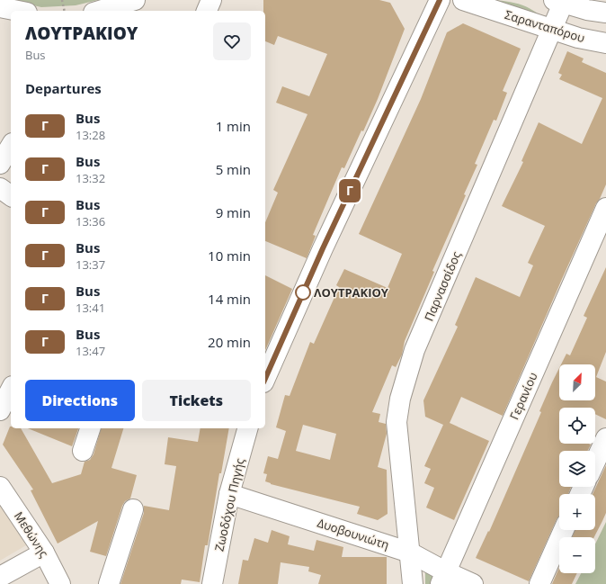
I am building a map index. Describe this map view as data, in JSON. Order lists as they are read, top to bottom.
{
  "streets": {
    "street": [
      "Σαρανταπόρου",
      "Παρνασσίδος",
      "Γερανίου",
      "Ζωοδόχου Πηγής",
      "Δυοβουνιώτη",
      "Μεθώνης"
    ]
  },
  "crossings": [
    ["Σαρανταπόρου", "Παρνασσίδος"],
    ["Παρνασσίδος", "Δυοβουνιώτη"],
    ["Γερανίου", "Δυοβουνιώτη"],
    ["Ζωοδόχου Πηγής", "Δυοβουνιώτη"]
  ],
  "places": ["ΛΟΥΤΡΑΚΙΟΥ"],
  "lines": ["bus line Γ"],
  "north": "top right",
  "page": {
    "on_map": "Γ",
    "heading": [
      ["ΛΟΥΤΡΑΚΙΟΥ", "Bus"],
      "Departures"
    ],
    "list": [
      {
        "mark": "Γ",
        "name": "Bus",
        "note": "13:28",
        "value": "1 min"
      },
      {
        "mark": "Γ",
        "name": "Bus",
        "note": "13:32",
        "value": "5 min"
      },
      {
        "mark": "Γ",
        "name": "Bus",
        "note": "13:36",
        "value": "9 min"
      },
      {
        "mark": "Γ",
        "name": "Bus",
        "note": "13:37",
        "value": "10 min"
      },
      {
        "mark": "Γ",
        "name": "Bus",
        "note": "13:41",
        "value": "14 min"
      },
      {
        "mark": "Γ",
        "name": "Bus",
        "note": "13:47",
        "value": "20 min"
      }
    ],
    "map_buttons": ["+", "−"],
    "buttons": ["Directions", "Tickets"]
  }
}
